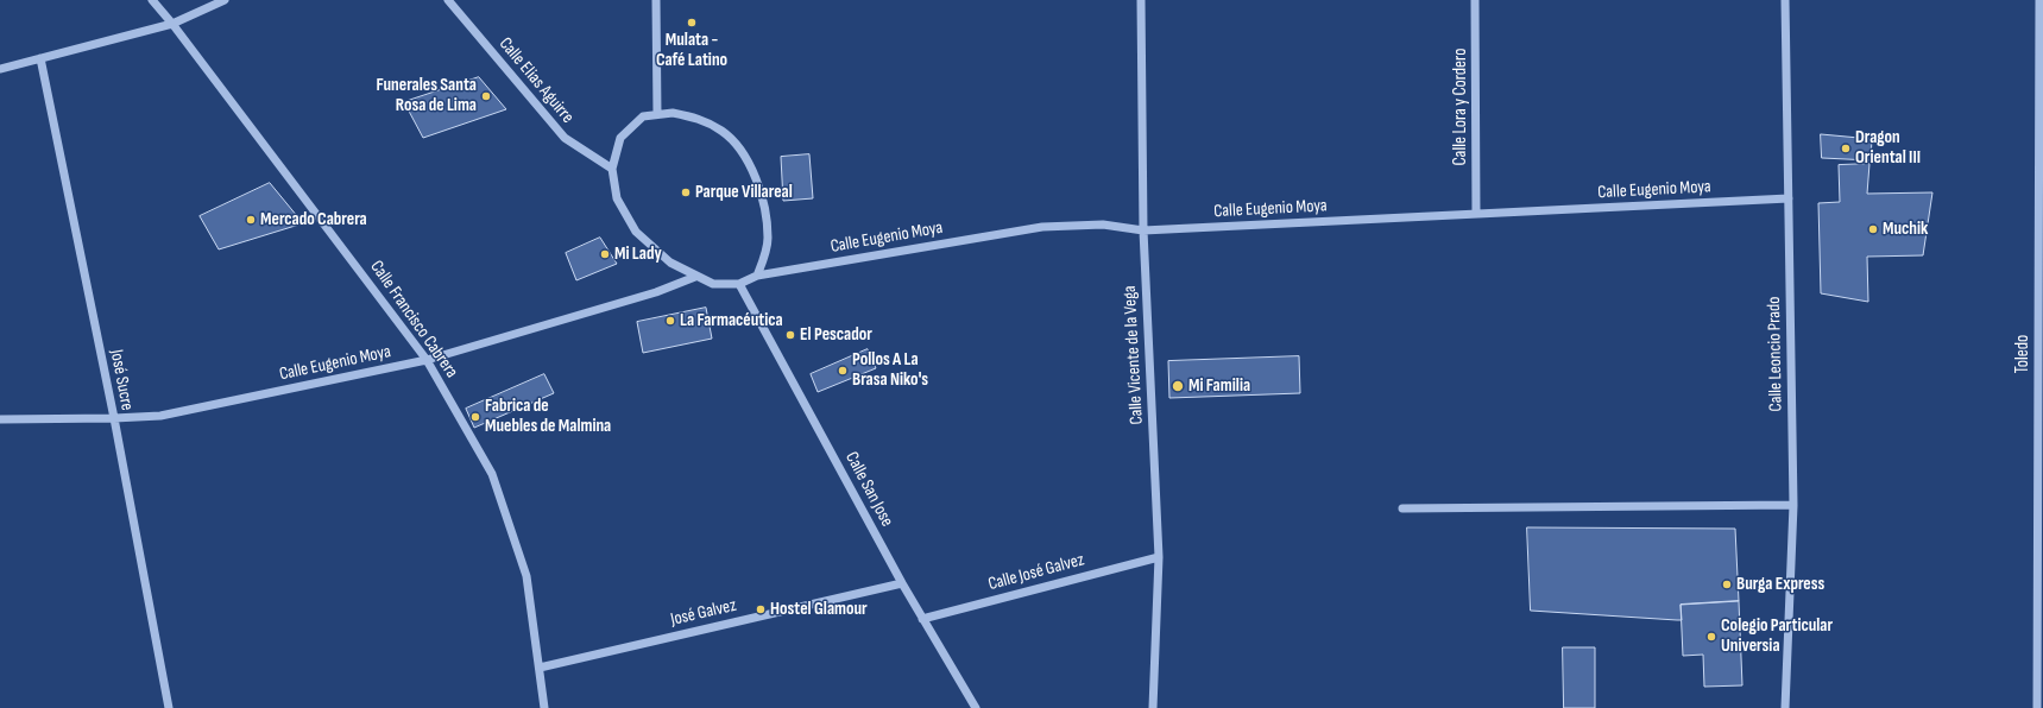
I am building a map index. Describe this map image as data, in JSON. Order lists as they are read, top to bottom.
{
  "streets": {
    "street": [
      "Calle Elias Aguirre",
      "Calle Lora y Cordero",
      "Calle Eugenio Moya",
      "Calle Francisco Cabrera",
      "Calle Leoncio Prado",
      "Toledo",
      "Calle Vicente de la Vega",
      "José Sucre",
      "Calle San Jose",
      "Calle José Galvez",
      "José Galvez"
    ]
  },
  "crossings": [
    ["Calle Elias Aguirre", "Calle Eugenio Moya"],
    ["Calle Elias Aguirre", "Calle San Jose"],
    ["Calle Lora y Cordero", "Calle Eugenio Moya"],
    ["Calle Eugenio Moya", "Calle Francisco Cabrera"],
    ["Calle Eugenio Moya", "Calle Leoncio Prado"],
    ["Calle Eugenio Moya", "Calle Vicente de la Vega"],
    ["Calle Eugenio Moya", "José Sucre"],
    ["Calle Eugenio Moya", "Calle San Jose"],
    ["Calle Francisco Cabrera", "José Galvez"],
    ["Calle Vicente de la Vega", "Calle José Galvez"],
    ["Calle San Jose", "Calle José Galvez"],
    ["Calle San Jose", "José Galvez"]
  ],
  "places": [
    "Mulata - Café Latino",
    "Funerales Santa Rosa de Lima",
    "Dragon Oriental III",
    "Parque Villareal",
    "Mercado Cabrera",
    "Muchik",
    "Mi Lady",
    "La Farmacéutica",
    "El Pescador",
    "Pollos A La Brasa Niko's",
    "Mi Familia",
    "Fabrica de Muebles de Malmina",
    "Burga Express",
    "Hostel Glamour",
    "Colegio Particular Universia"
  ]
}
